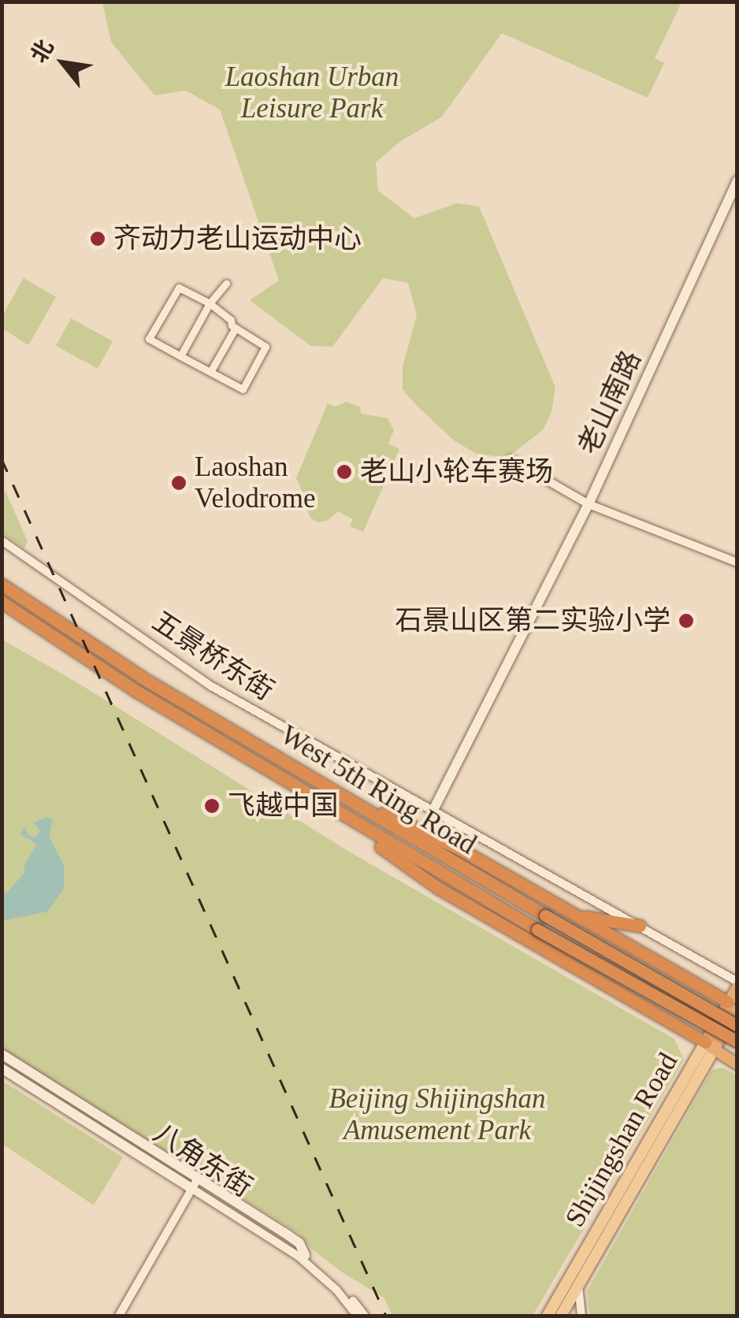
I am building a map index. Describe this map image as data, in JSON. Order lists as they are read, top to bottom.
{
  "streets": {
    "highway": ["West 5th Ring Road", "Shijingshan Road"],
    "main road": ["老山南路", "八角东街"],
    "street": ["五景桥东街"]
  },
  "crossings": [
    ["老山南路", "五景桥东街"],
    ["五景桥东街", "Shijingshan Road"]
  ],
  "parks": ["Laoshan Urban Leisure Park", "Beijing Shijingshan Amusement Park"],
  "places": [
    "齐动力老山运动中心",
    "老山小轮车赛场",
    "Laoshan Velodrome",
    "石景山区第二实验小学",
    "飞越中国"
  ],
  "north": "top left"
}
